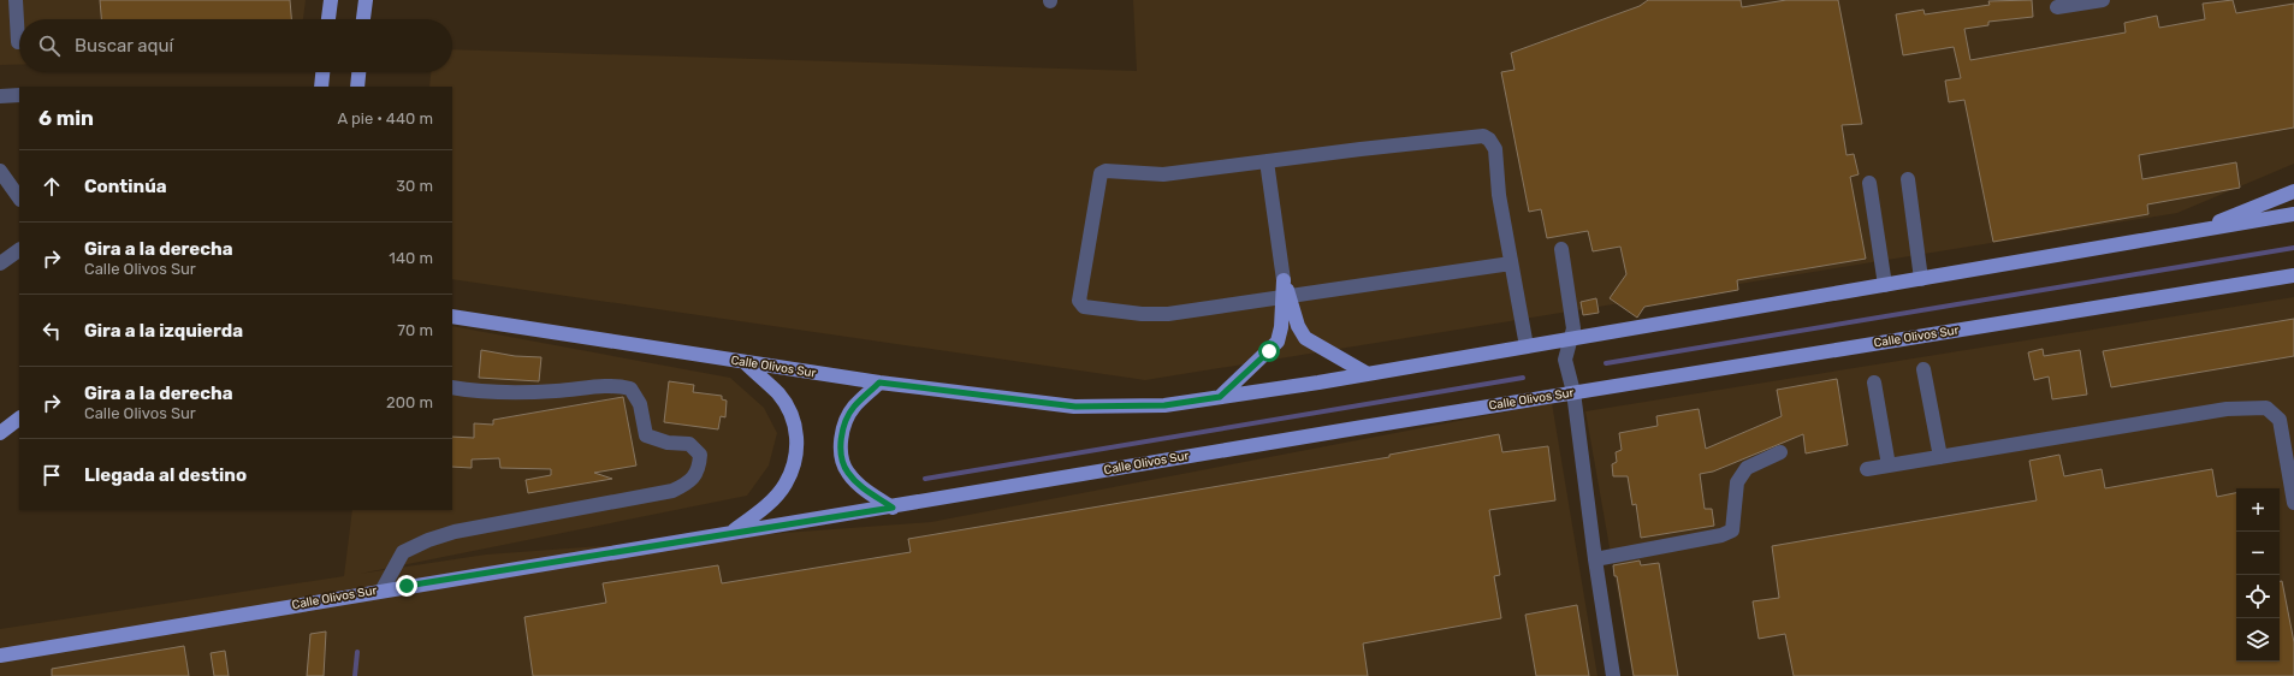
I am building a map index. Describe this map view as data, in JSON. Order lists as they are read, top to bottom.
{
  "streets": {
    "main road": ["Calle Olivos Sur"]
  },
  "page": {
    "search": "Buscar aquí",
    "heading": ["6 min", "A pie · 440 m"],
    "list": [
      ["Continúa", "30 m"],
      ["Gira a la derecha", "Calle Olivos Sur", "140 m"],
      ["Gira a la izquierda", "70 m"],
      ["Gira a la derecha", "Calle Olivos Sur", "200 m"],
      "Llegada al destino"
    ],
    "map_buttons": ["+", "−"]
  }
}
